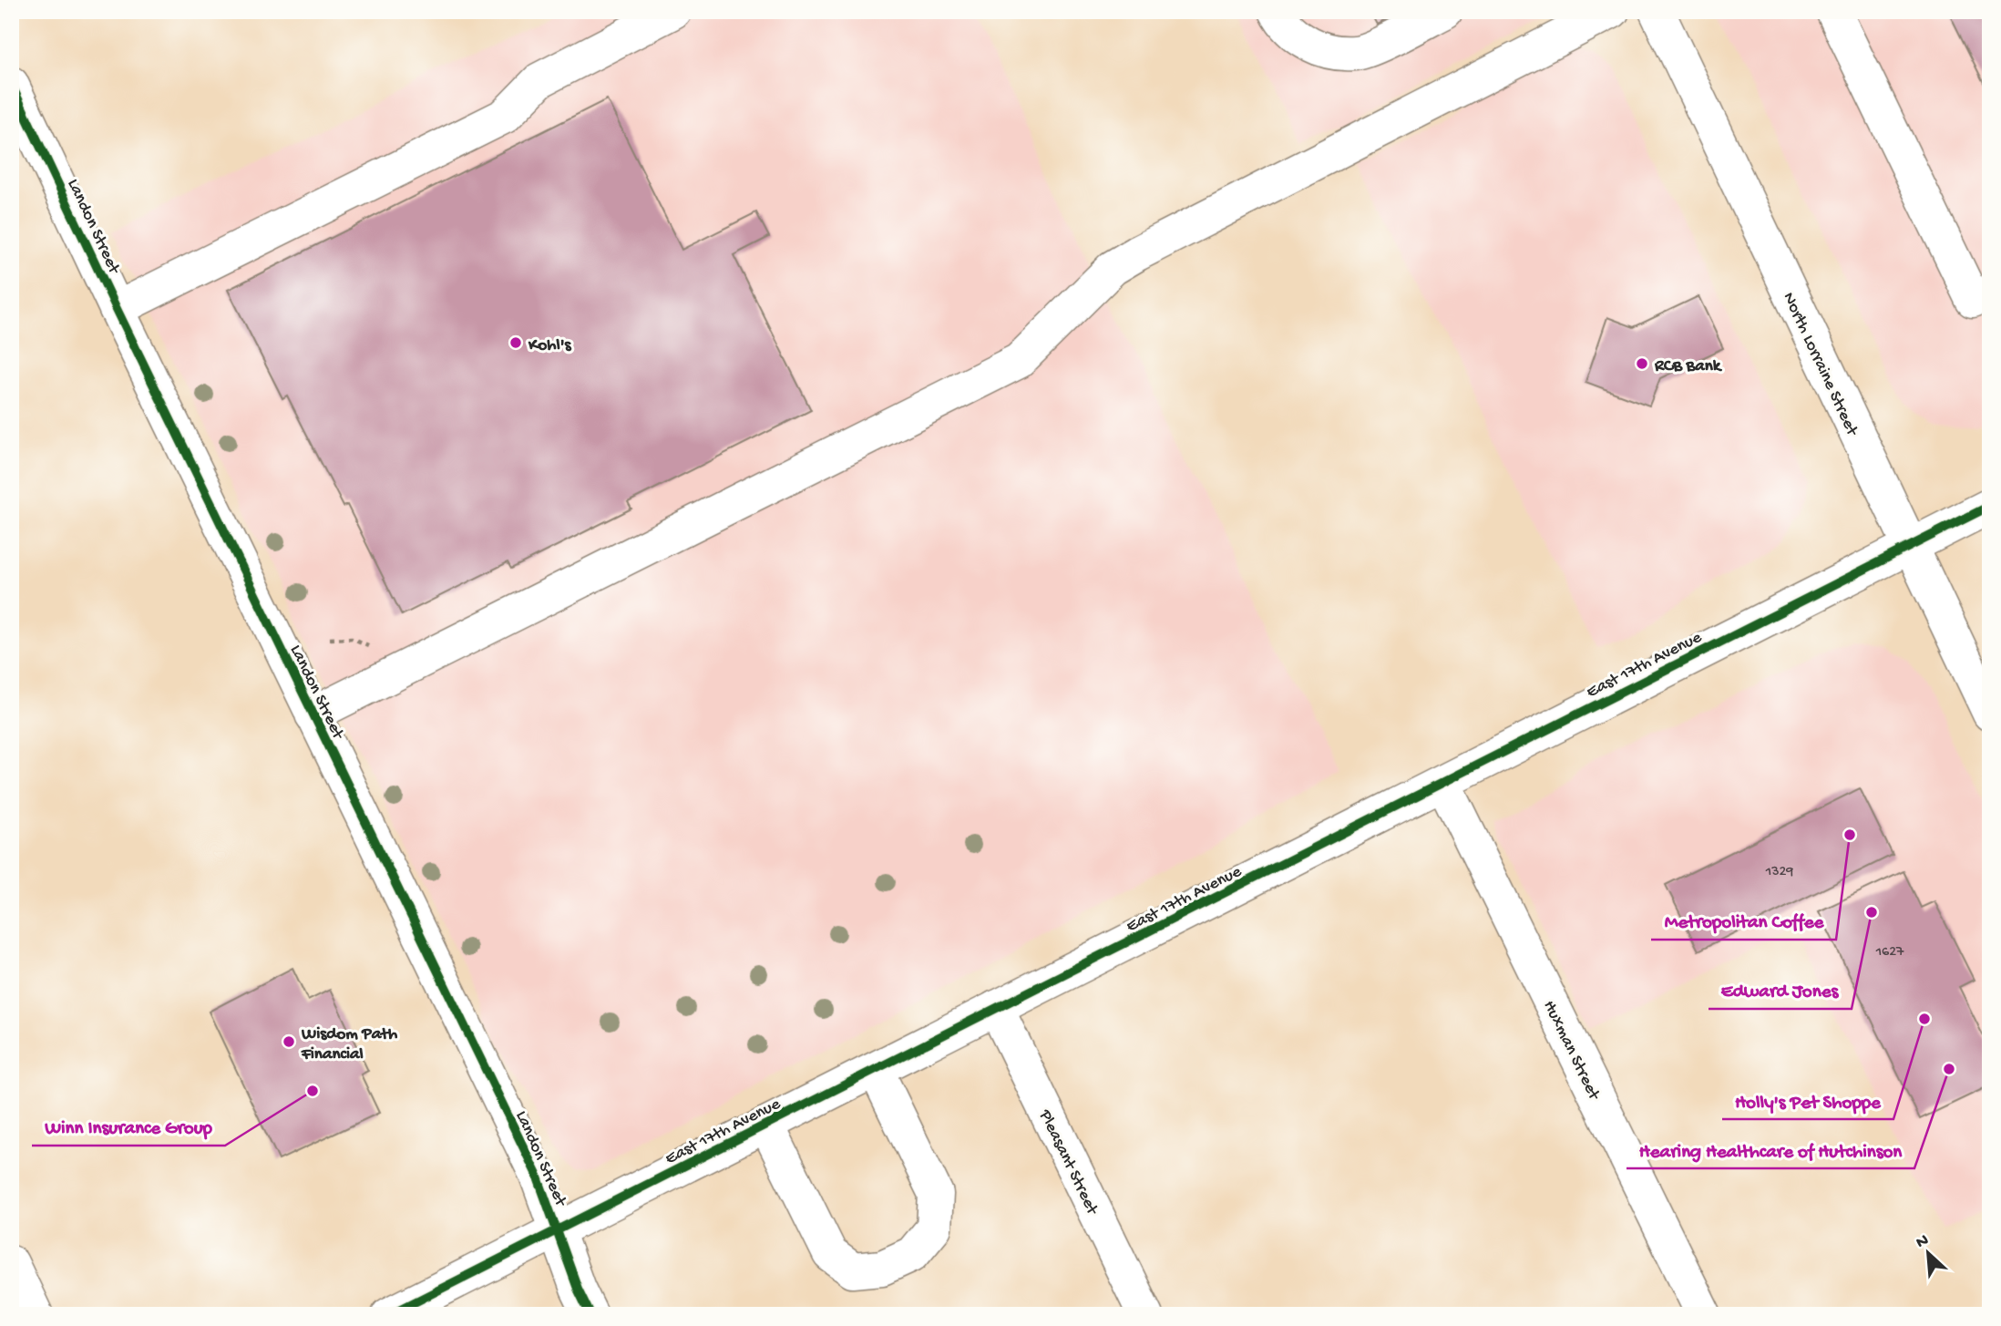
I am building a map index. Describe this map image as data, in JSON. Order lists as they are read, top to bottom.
{
  "streets": {
    "street": [
      "Landon Street",
      "North Lorraine Street",
      "East 17th Avenue",
      "Huxman Street",
      "Pleasant Street"
    ]
  },
  "crossings": [
    ["Landon Street", "East 17th Avenue"],
    ["North Lorraine Street", "East 17th Avenue"],
    ["East 17th Avenue", "Huxman Street"],
    ["East 17th Avenue", "Pleasant Street"]
  ],
  "places": [
    "Kohl's",
    "RCB Bank",
    "Metropolitan Coffee",
    "Edward Jones",
    "Holly's Pet Shoppe",
    "Wisdom Path Financial",
    "Hearing Healthcare of Hutchinson",
    "Winn Insurance Group"
  ],
  "house_numbers": ["1329", "1627"],
  "north": "top left"
}
